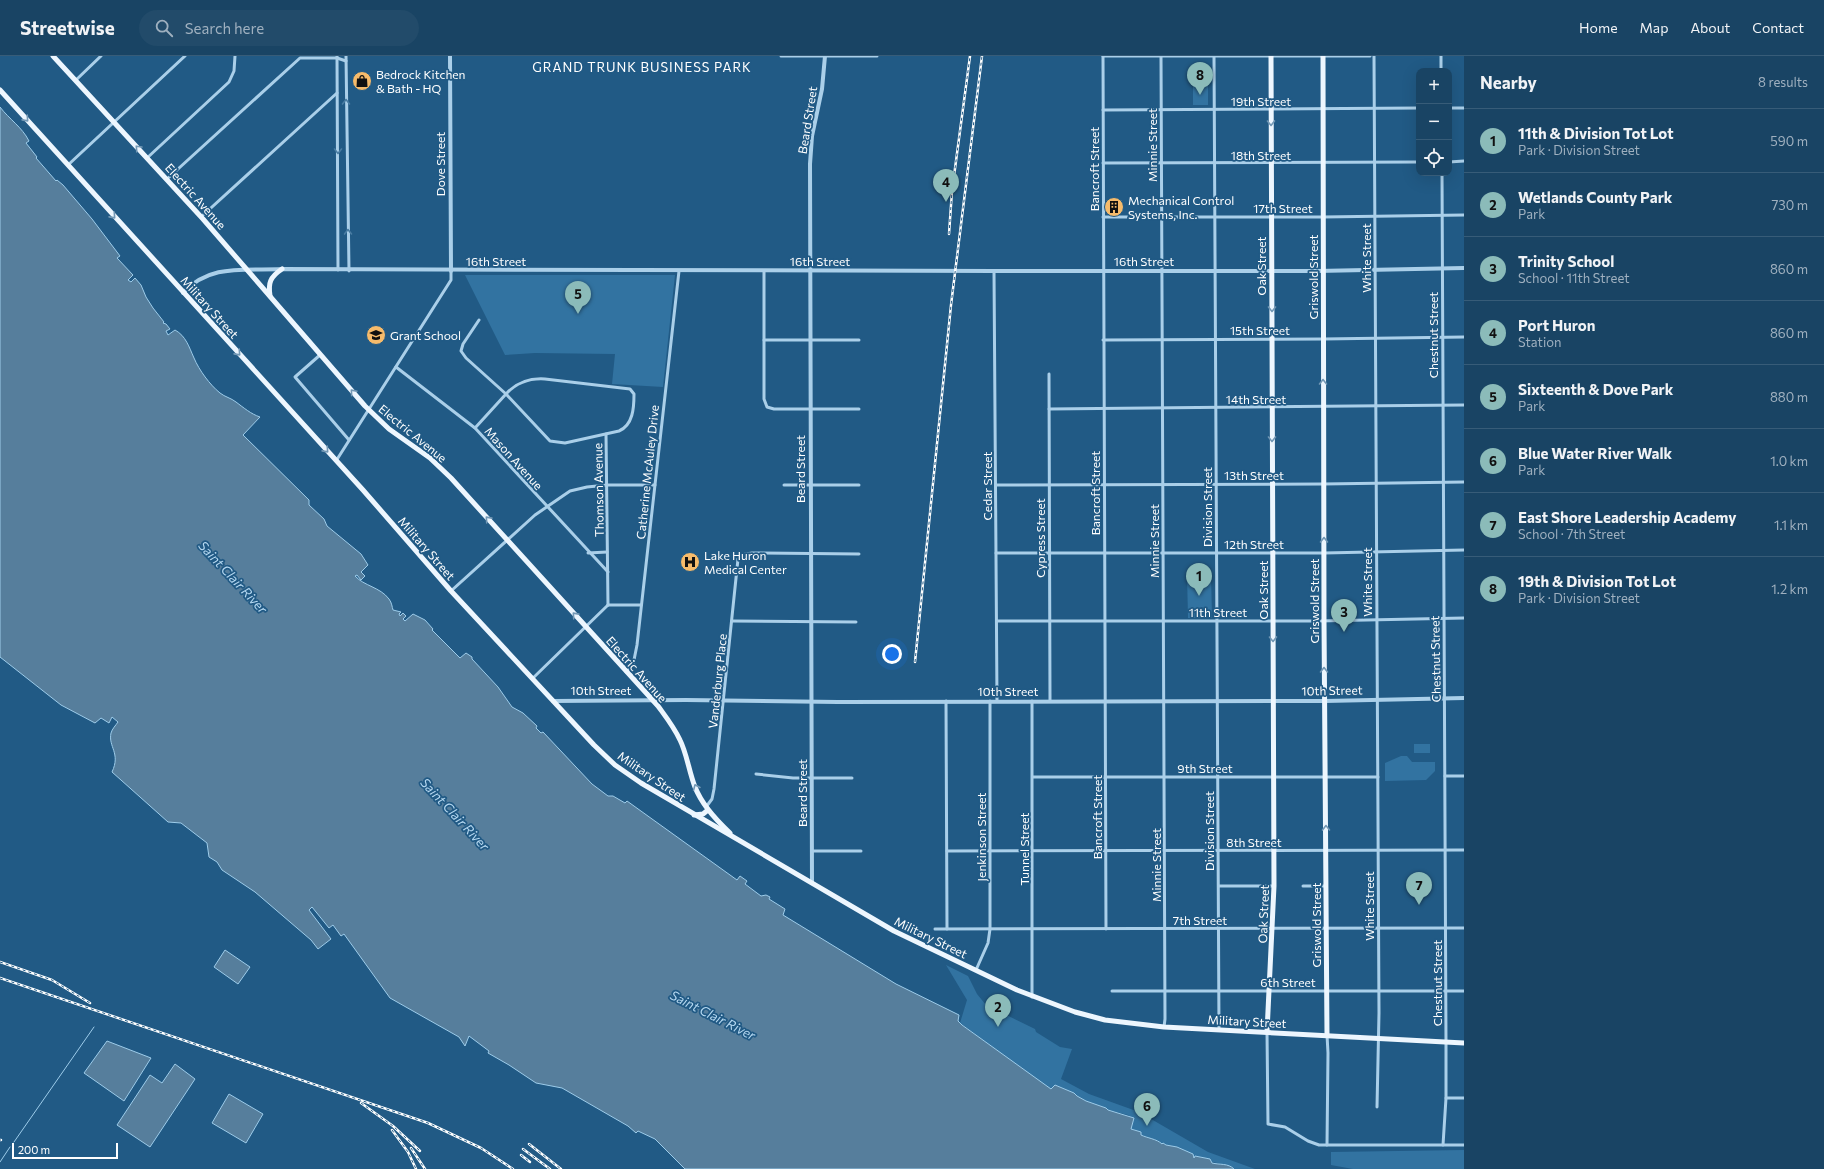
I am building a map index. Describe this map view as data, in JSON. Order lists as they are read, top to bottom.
{
  "streets": {
    "main road": [
      "Electric Avenue",
      "Oak Street",
      "Griswold Street",
      "Military Street"
    ],
    "street": [
      "19th Street",
      "Beard Street",
      "Minnie Street",
      "18th Street",
      "Dove Street",
      "Bancroft Street",
      "17th Street",
      "White Street",
      "16th Street",
      "15th Street",
      "Chestnut Street",
      "14th Street",
      "Mason Avenue",
      "Catherine McAuley Drive",
      "13th Street",
      "Cedar Street",
      "Thomson Avenue",
      "Division Street",
      "Cypress Street",
      "12th Street",
      "11th Street",
      "Vanderburg Place",
      "10th Street",
      "9th Street",
      "Jenkinson Street",
      "8th Street",
      "Tunnel Street",
      "7th Street",
      "6th Street"
    ]
  },
  "crossings": [
    ["19th Street", "Minnie Street"],
    ["19th Street", "Bancroft Street"],
    ["19th Street", "White Street"],
    ["19th Street", "Oak Street"],
    ["19th Street", "Griswold Street"],
    ["19th Street", "Division Street"],
    ["Beard Street", "16th Street"],
    ["Beard Street", "Military Street"],
    ["Beard Street", "Vanderburg Place"],
    ["Beard Street", "10th Street"],
    ["Minnie Street", "18th Street"],
    ["Minnie Street", "17th Street"],
    ["Minnie Street", "16th Street"],
    ["Minnie Street", "Military Street"],
    ["Minnie Street", "15th Street"],
    ["Minnie Street", "14th Street"],
    ["Minnie Street", "13th Street"],
    ["Minnie Street", "12th Street"],
    ["Minnie Street", "11th Street"],
    ["Minnie Street", "10th Street"],
    ["Minnie Street", "9th Street"],
    ["Minnie Street", "8th Street"],
    ["Minnie Street", "7th Street"],
    ["Minnie Street", "6th Street"],
    ["18th Street", "Bancroft Street"],
    ["18th Street", "White Street"],
    ["18th Street", "Oak Street"],
    ["18th Street", "Griswold Street"],
    ["18th Street", "Division Street"],
    ["Dove Street", "16th Street"],
    ["Bancroft Street", "17th Street"],
    ["Bancroft Street", "16th Street"],
    ["Bancroft Street", "15th Street"],
    ["Bancroft Street", "14th Street"],
    ["Bancroft Street", "13th Street"],
    ["Bancroft Street", "12th Street"],
    ["Bancroft Street", "11th Street"],
    ["Bancroft Street", "10th Street"],
    ["Bancroft Street", "9th Street"],
    ["Bancroft Street", "8th Street"],
    ["Bancroft Street", "7th Street"],
    ["Electric Avenue", "16th Street"],
    ["Electric Avenue", "Military Street"],
    ["Electric Avenue", "Catherine McAuley Drive"],
    ["Electric Avenue", "Vanderburg Place"],
    ["Electric Avenue", "10th Street"],
    ["17th Street", "White Street"],
    ["17th Street", "Oak Street"],
    ["17th Street", "Griswold Street"],
    ["17th Street", "Chestnut Street"],
    ["17th Street", "Division Street"],
    ["White Street", "16th Street"],
    ["White Street", "Military Street"],
    ["White Street", "15th Street"],
    ["White Street", "14th Street"],
    ["White Street", "13th Street"],
    ["White Street", "12th Street"],
    ["White Street", "11th Street"],
    ["White Street", "10th Street"],
    ["White Street", "9th Street"],
    ["White Street", "8th Street"],
    ["White Street", "7th Street"],
    ["White Street", "6th Street"],
    ["16th Street", "Oak Street"],
    ["16th Street", "Griswold Street"],
    ["16th Street", "Military Street"],
    ["16th Street", "Chestnut Street"],
    ["16th Street", "Catherine McAuley Drive"],
    ["16th Street", "Cedar Street"],
    ["16th Street", "Division Street"],
    ["Oak Street", "Griswold Street"],
    ["Oak Street", "Military Street"],
    ["Oak Street", "15th Street"],
    ["Oak Street", "14th Street"],
    ["Oak Street", "13th Street"],
    ["Oak Street", "12th Street"],
    ["Oak Street", "11th Street"],
    ["Oak Street", "10th Street"],
    ["Oak Street", "9th Street"],
    ["Oak Street", "8th Street"],
    ["Oak Street", "7th Street"],
    ["Oak Street", "6th Street"],
    ["Griswold Street", "Military Street"],
    ["Griswold Street", "15th Street"],
    ["Griswold Street", "14th Street"],
    ["Griswold Street", "13th Street"],
    ["Griswold Street", "12th Street"],
    ["Griswold Street", "11th Street"],
    ["Griswold Street", "10th Street"],
    ["Griswold Street", "9th Street"],
    ["Griswold Street", "8th Street"],
    ["Griswold Street", "7th Street"],
    ["Griswold Street", "6th Street"],
    ["Military Street", "Chestnut Street"],
    ["Military Street", "Division Street"],
    ["Military Street", "10th Street"],
    ["Military Street", "Jenkinson Street"],
    ["Military Street", "Tunnel Street"],
    ["15th Street", "Chestnut Street"],
    ["15th Street", "Division Street"],
    ["Chestnut Street", "14th Street"],
    ["Chestnut Street", "13th Street"],
    ["Chestnut Street", "12th Street"],
    ["Chestnut Street", "11th Street"],
    ["Chestnut Street", "10th Street"],
    ["Chestnut Street", "8th Street"],
    ["Chestnut Street", "7th Street"],
    ["Chestnut Street", "6th Street"],
    ["14th Street", "Division Street"],
    ["14th Street", "Cypress Street"],
    ["Mason Avenue", "Thomson Avenue"],
    ["13th Street", "Cedar Street"],
    ["13th Street", "Division Street"],
    ["13th Street", "Cypress Street"],
    ["Cedar Street", "12th Street"],
    ["Cedar Street", "11th Street"],
    ["Cedar Street", "10th Street"],
    ["Division Street", "12th Street"],
    ["Division Street", "11th Street"],
    ["Division Street", "10th Street"],
    ["Division Street", "9th Street"],
    ["Division Street", "8th Street"],
    ["Division Street", "7th Street"],
    ["Division Street", "6th Street"],
    ["Cypress Street", "12th Street"],
    ["Cypress Street", "11th Street"],
    ["Cypress Street", "10th Street"],
    ["Vanderburg Place", "10th Street"],
    ["10th Street", "Jenkinson Street"],
    ["10th Street", "Tunnel Street"],
    ["9th Street", "Tunnel Street"],
    ["Jenkinson Street", "8th Street"],
    ["Jenkinson Street", "7th Street"],
    ["8th Street", "Tunnel Street"],
    ["Tunnel Street", "7th Street"]
  ],
  "one_way": ["Electric Avenue"],
  "districts": ["GRAND TRUNK BUSINESS PARK"],
  "water": ["Saint Clair River"],
  "places": {
    "shop": ["Bedrock Kitchen & Bath - HQ"],
    "building": ["Mechanical Control Systems, Inc."],
    "school or university": ["Grant School"],
    "hospital": ["Lake Huron Medical Center"]
  },
  "scale_bar": "200 m",
  "page": {
    "header": "Streetwise",
    "search": "Search here",
    "nav": [
      "Home",
      "Map",
      "About",
      "Contact"
    ],
    "heading": ["Nearby", "8 results"],
    "pins": [
      "8",
      "4",
      "5",
      "1",
      "3",
      "7",
      "2",
      "6"
    ],
    "map_buttons": ["+", "−"],
    "list": [
      {
        "mark": "1",
        "name": "11th & Division Tot Lot",
        "note": "Park · Division Street",
        "value": "590 m"
      },
      {
        "mark": "2",
        "name": "Wetlands County Park",
        "note": "Park",
        "value": "730 m"
      },
      {
        "mark": "3",
        "name": "Trinity School",
        "note": "School · 11th Street",
        "value": "860 m"
      },
      {
        "mark": "4",
        "name": "Port Huron",
        "note": "Station",
        "value": "860 m"
      },
      {
        "mark": "5",
        "name": "Sixteenth & Dove Park",
        "note": "Park",
        "value": "880 m"
      },
      {
        "mark": "6",
        "name": "Blue Water River Walk",
        "note": "Park",
        "value": "1.0 km"
      },
      {
        "mark": "7",
        "name": "East Shore Leadership Academy",
        "note": "School · 7th Street",
        "value": "1.1 km"
      },
      {
        "mark": "8",
        "name": "19th & Division Tot Lot",
        "note": "Park · Division Street",
        "value": "1.2 km"
      }
    ],
    "scale": "200 m"
  }
}
